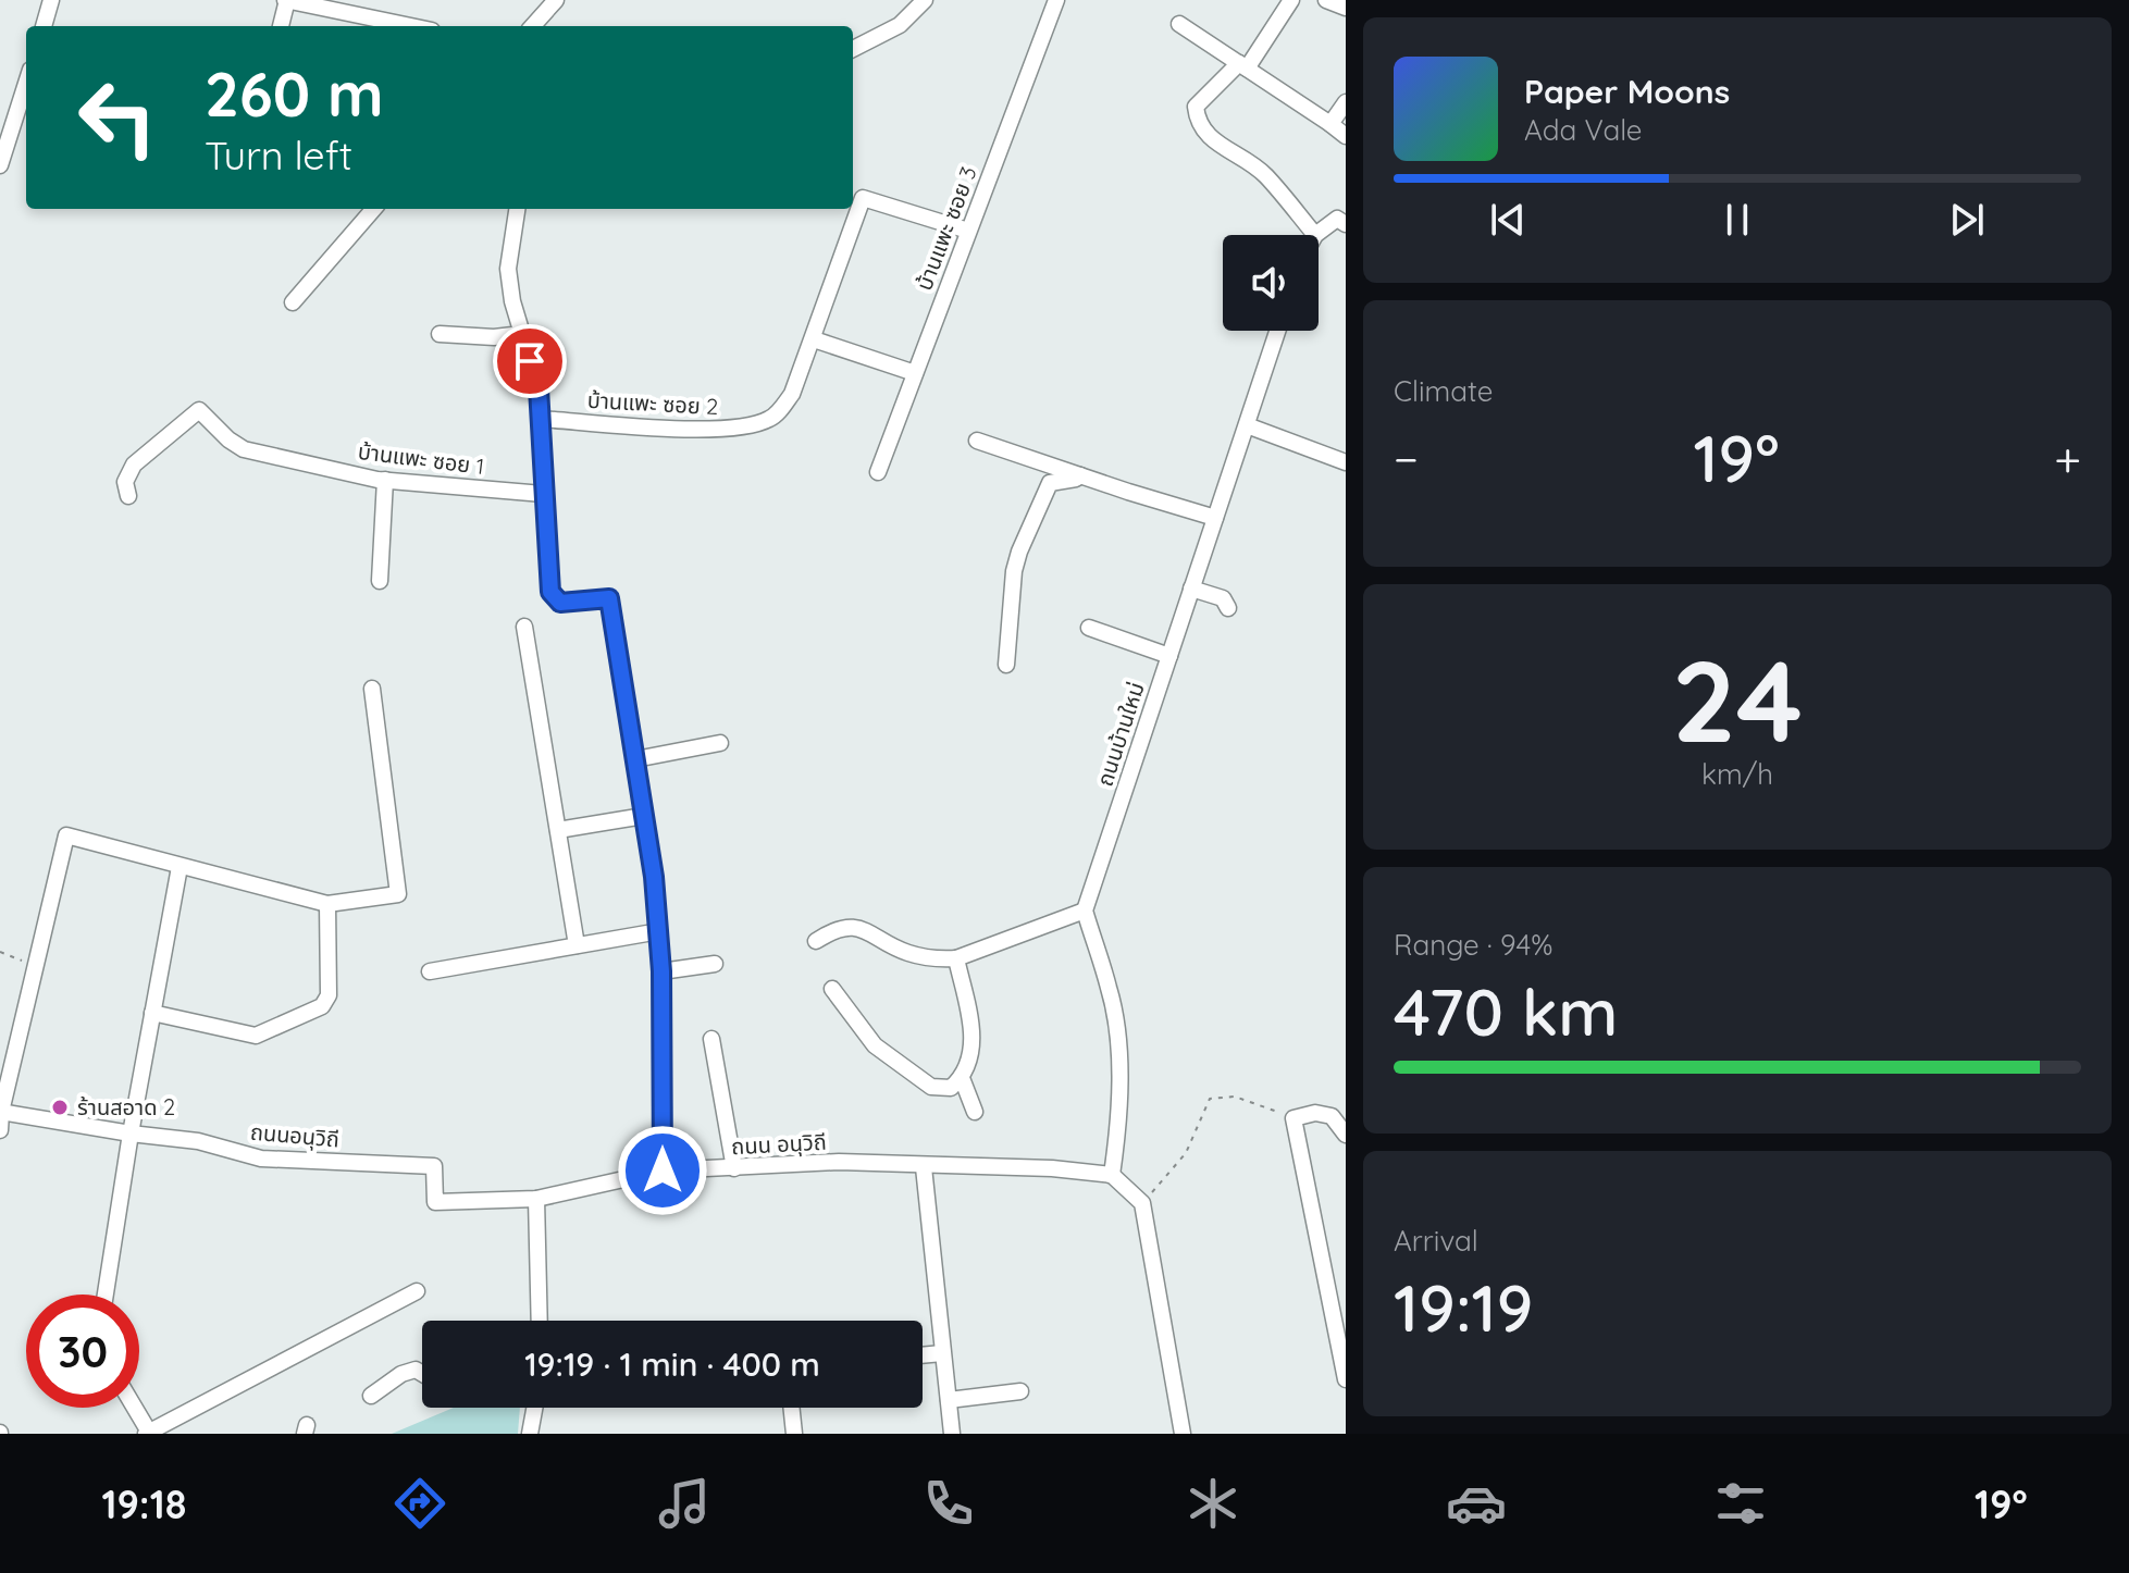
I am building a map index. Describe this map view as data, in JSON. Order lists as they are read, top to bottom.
{
  "streets": {
    "street": [
      "บ้านแพะ ซอย 3",
      "บ้านแพะ ซอย 2",
      "บ้านแพะ ซอย 1",
      "ถนนบ้านใหม่",
      "ถนนอนุวิถี",
      "ถนน อนุวิถี"
    ]
  },
  "crossings": [
    ["บ้านแพะ ซอย 3", "บ้านแพะ ซอย 2"],
    ["ถนนอนุวิถี", "ถนน อนุวิถี"]
  ],
  "places": ["ร้านสอาด 2"],
  "page": {
    "turn": ["260 m", "Turn left"],
    "song": ["Paper Moons", "Ada Vale"],
    "tile": [
      "Climate",
      ["24", "km/h"],
      ["Range · 94%", "470 km"],
      ["Arrival", "19:19"]
    ],
    "heat": ["−", "19°", "+"],
    "limit": "30",
    "trip": "19:19 · 1 min · 400 m",
    "tabs": ["19:18", "19°"]
  }
}
